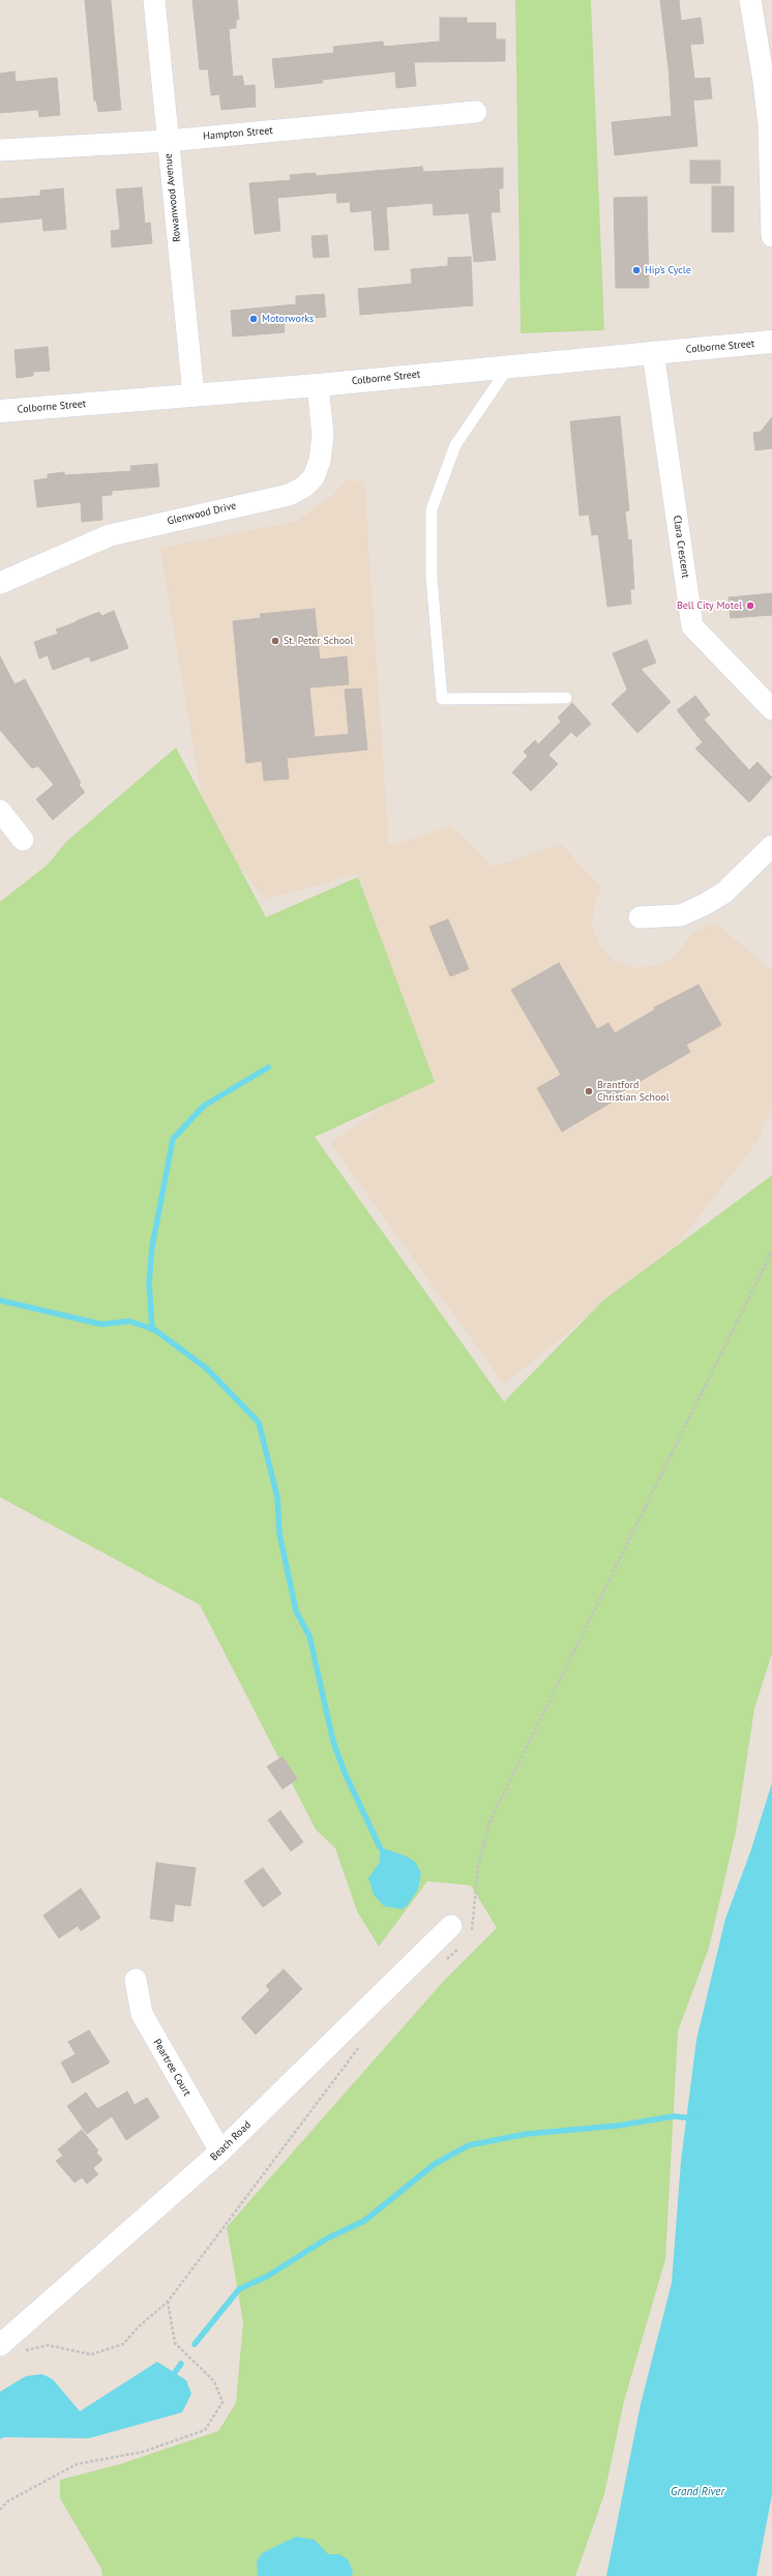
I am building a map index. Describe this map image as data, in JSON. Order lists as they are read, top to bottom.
{
  "streets": {
    "main road": ["Colborne Street"],
    "street": [
      "Hampton Street",
      "Rowanwood Avenue",
      "Glenwood Drive",
      "Clara Crescent",
      "Peartree Court",
      "Beach Road"
    ]
  },
  "crossings": [
    ["Hampton Street", "Rowanwood Avenue"],
    ["Rowanwood Avenue", "Colborne Street"],
    ["Colborne Street", "Glenwood Drive"],
    ["Colborne Street", "Clara Crescent"],
    ["Peartree Court", "Beach Road"]
  ],
  "water": ["Grand River"],
  "places": [
    "Hip’s Cycle",
    "Motorworks",
    "Bell City Motel",
    "St. Peter School",
    "Brantford Christian School"
  ]
}
